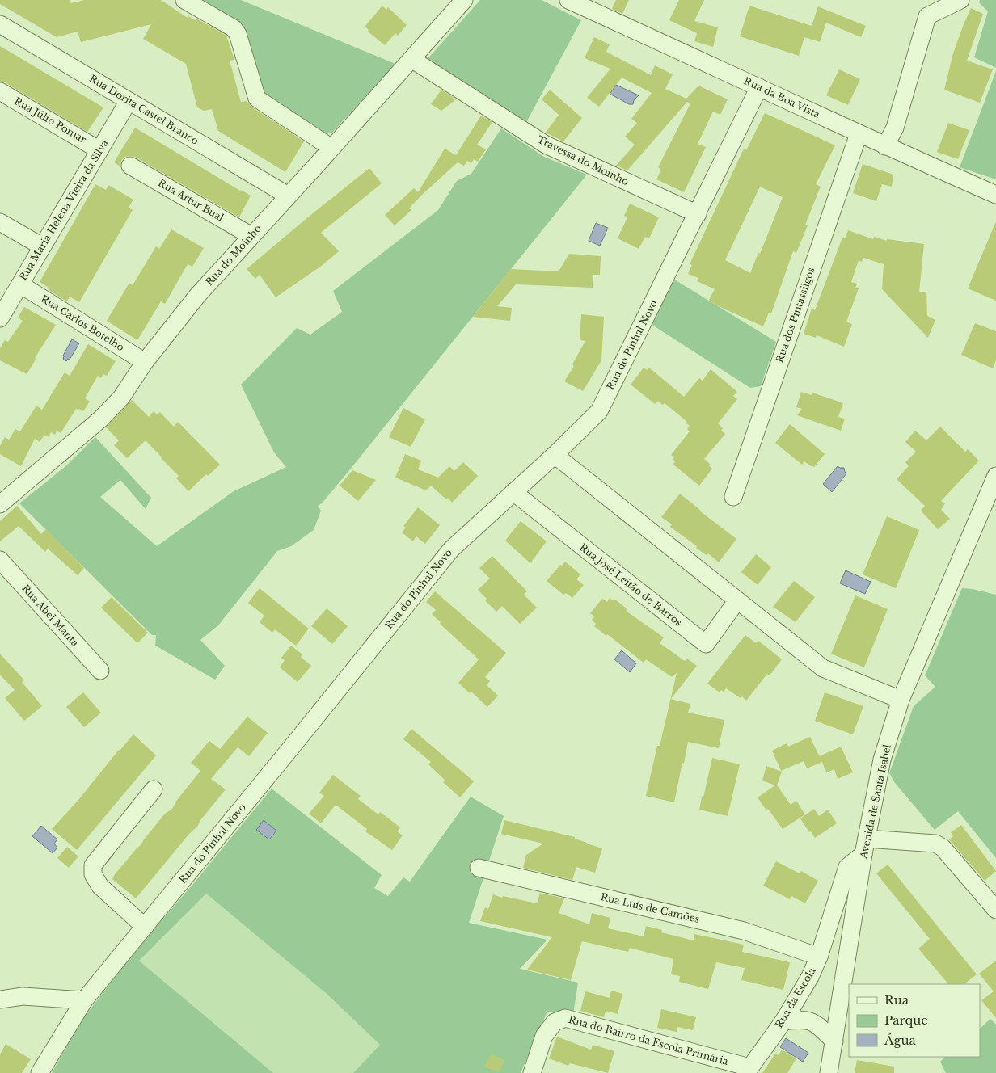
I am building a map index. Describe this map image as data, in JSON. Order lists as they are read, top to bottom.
{
  "streets": {
    "street": [
      "Rua da Boa Vista",
      "Rua Dorita Castel Branco",
      "Rua Júlio Pomar",
      "Travessa do Moinho",
      "Rua Artur Bual",
      "Rua Maria Helena Vieira da Silva",
      "Rua do Moinho",
      "Rua dos Pintassilgos",
      "Rua Carlos Botelho",
      "Rua do Pinhal Novo",
      "Rua José Leitão de Barros",
      "Rua Abel Manta",
      "Avenida de Santa Isabel",
      "Rua Luís de Camões",
      "Rua da Escola",
      "Rua do Bairro da Escola Primária"
    ]
  },
  "crossings": [
    ["Rua da Boa Vista", "Rua dos Pintassilgos"],
    ["Rua da Boa Vista", "Rua do Pinhal Novo"],
    ["Rua Dorita Castel Branco", "Rua Maria Helena Vieira da Silva"],
    ["Rua Dorita Castel Branco", "Rua do Moinho"],
    ["Rua Júlio Pomar", "Rua Maria Helena Vieira da Silva"],
    ["Travessa do Moinho", "Rua do Moinho"],
    ["Travessa do Moinho", "Rua do Pinhal Novo"],
    ["Rua Artur Bual", "Rua do Moinho"],
    ["Rua Maria Helena Vieira da Silva", "Rua Carlos Botelho"],
    ["Rua do Moinho", "Rua Carlos Botelho"],
    ["Rua do Pinhal Novo", "Rua José Leitão de Barros"],
    ["Avenida de Santa Isabel", "Rua da Escola"],
    ["Rua Luís de Camões", "Rua da Escola"],
    ["Rua da Escola", "Rua do Bairro da Escola Primária"]
  ],
  "legend": ["Rua", "Parque", "Água"]
}
